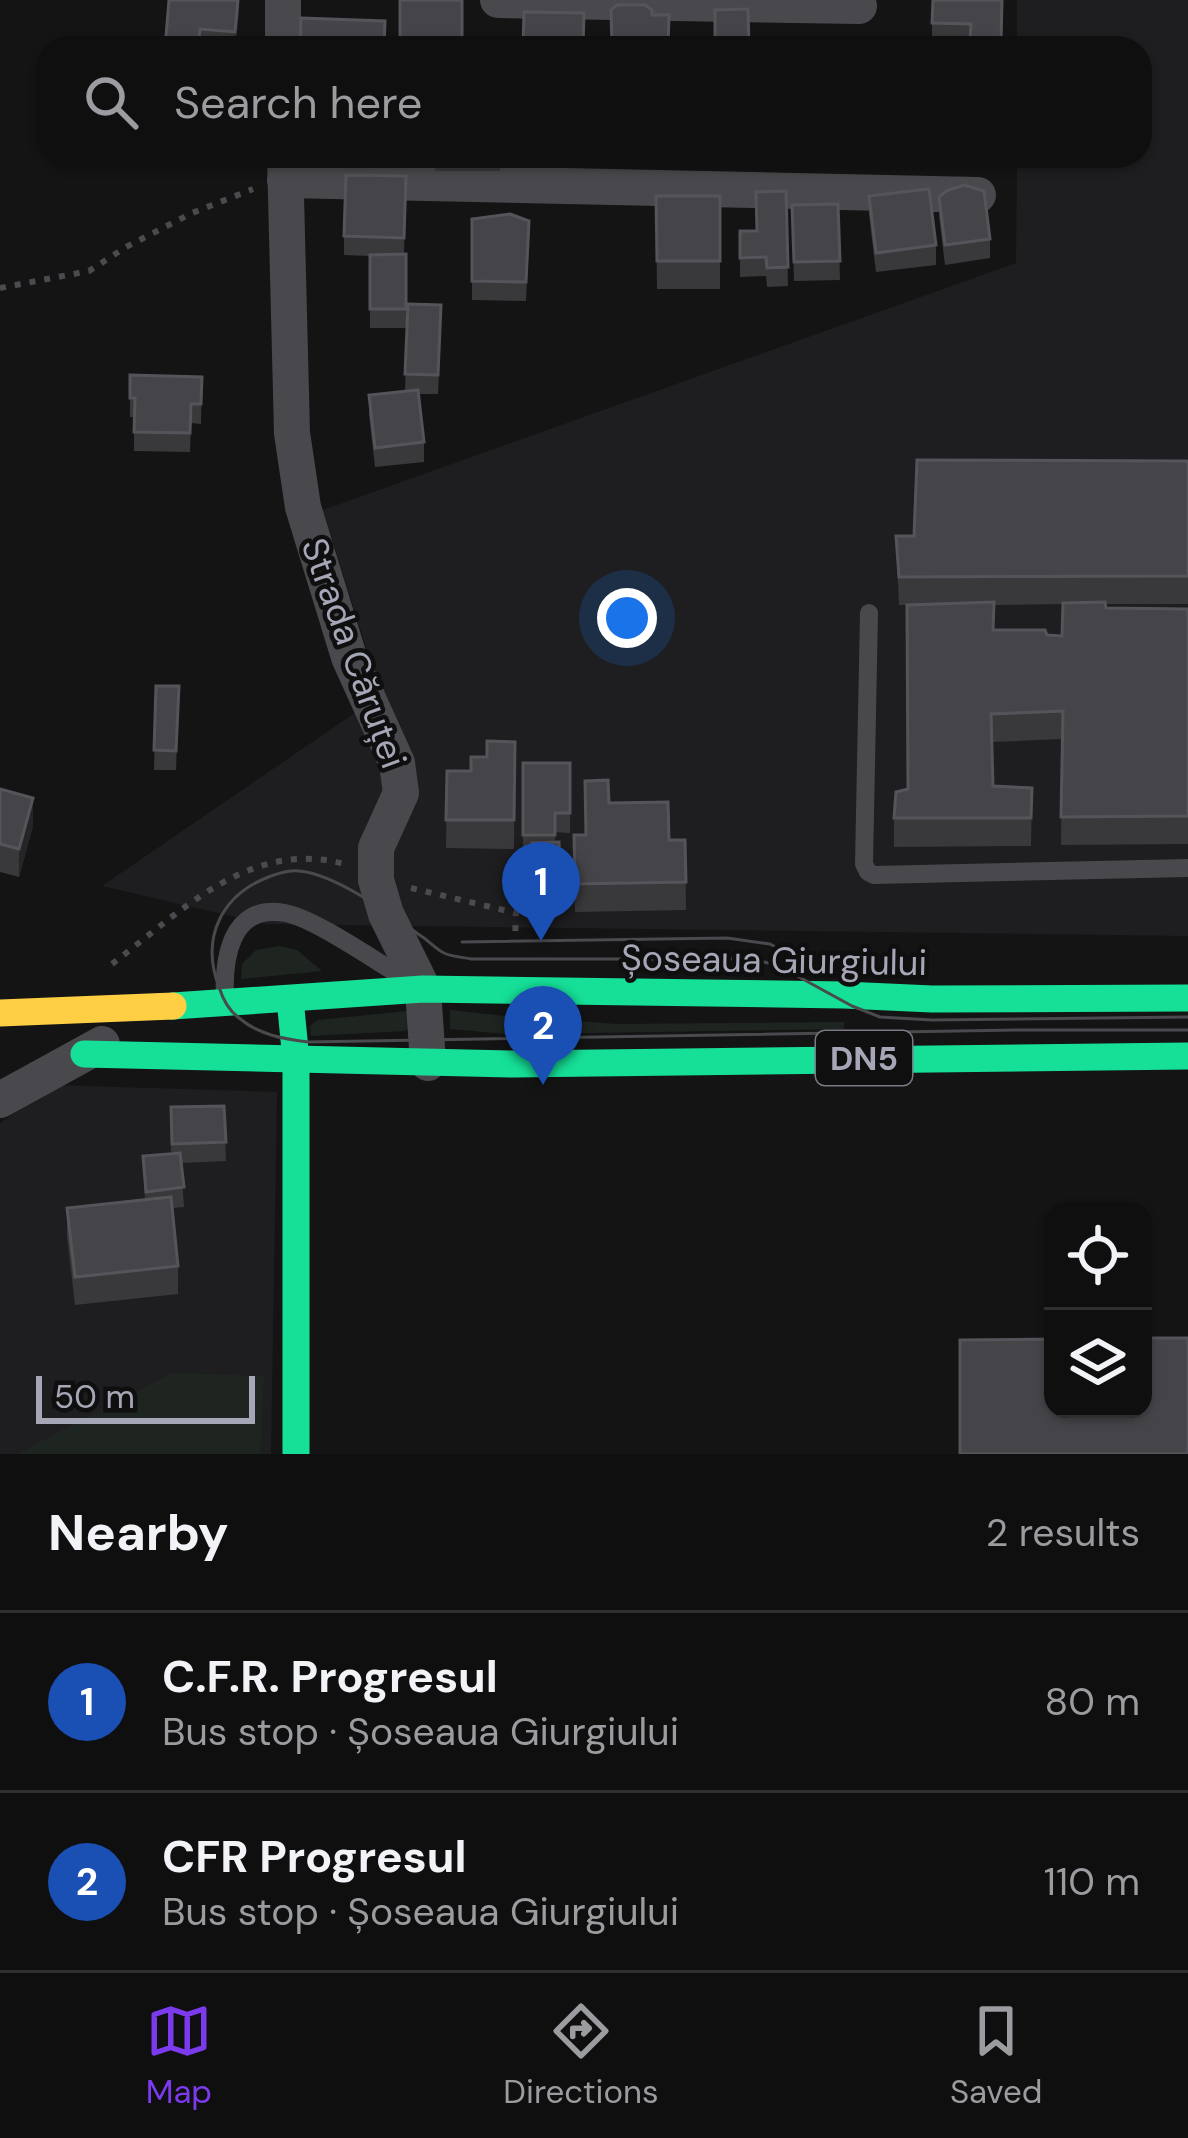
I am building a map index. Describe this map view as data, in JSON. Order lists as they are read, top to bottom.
{
  "streets": {
    "main road": ["Șoseaua Giurgiului", "DN5"],
    "street": ["Strada Căruței"]
  },
  "crossings": [
    ["Strada Căruței", "Șoseaua Giurgiului"]
  ],
  "scale_bar": "50 m",
  "page": {
    "search": "Search here",
    "pins": ["1", "2"],
    "scale": "50 m",
    "heading": ["Nearby", "2 results"],
    "list": [
      {
        "mark": "1",
        "name": "C.F.R. Progresul",
        "note": "Bus stop · Șoseaua Giurgiului",
        "value": "80 m"
      },
      {
        "mark": "2",
        "name": "CFR Progresul",
        "note": "Bus stop · Șoseaua Giurgiului",
        "value": "110 m"
      }
    ],
    "nav": ["Map", "Directions", "Saved"]
  }
}
